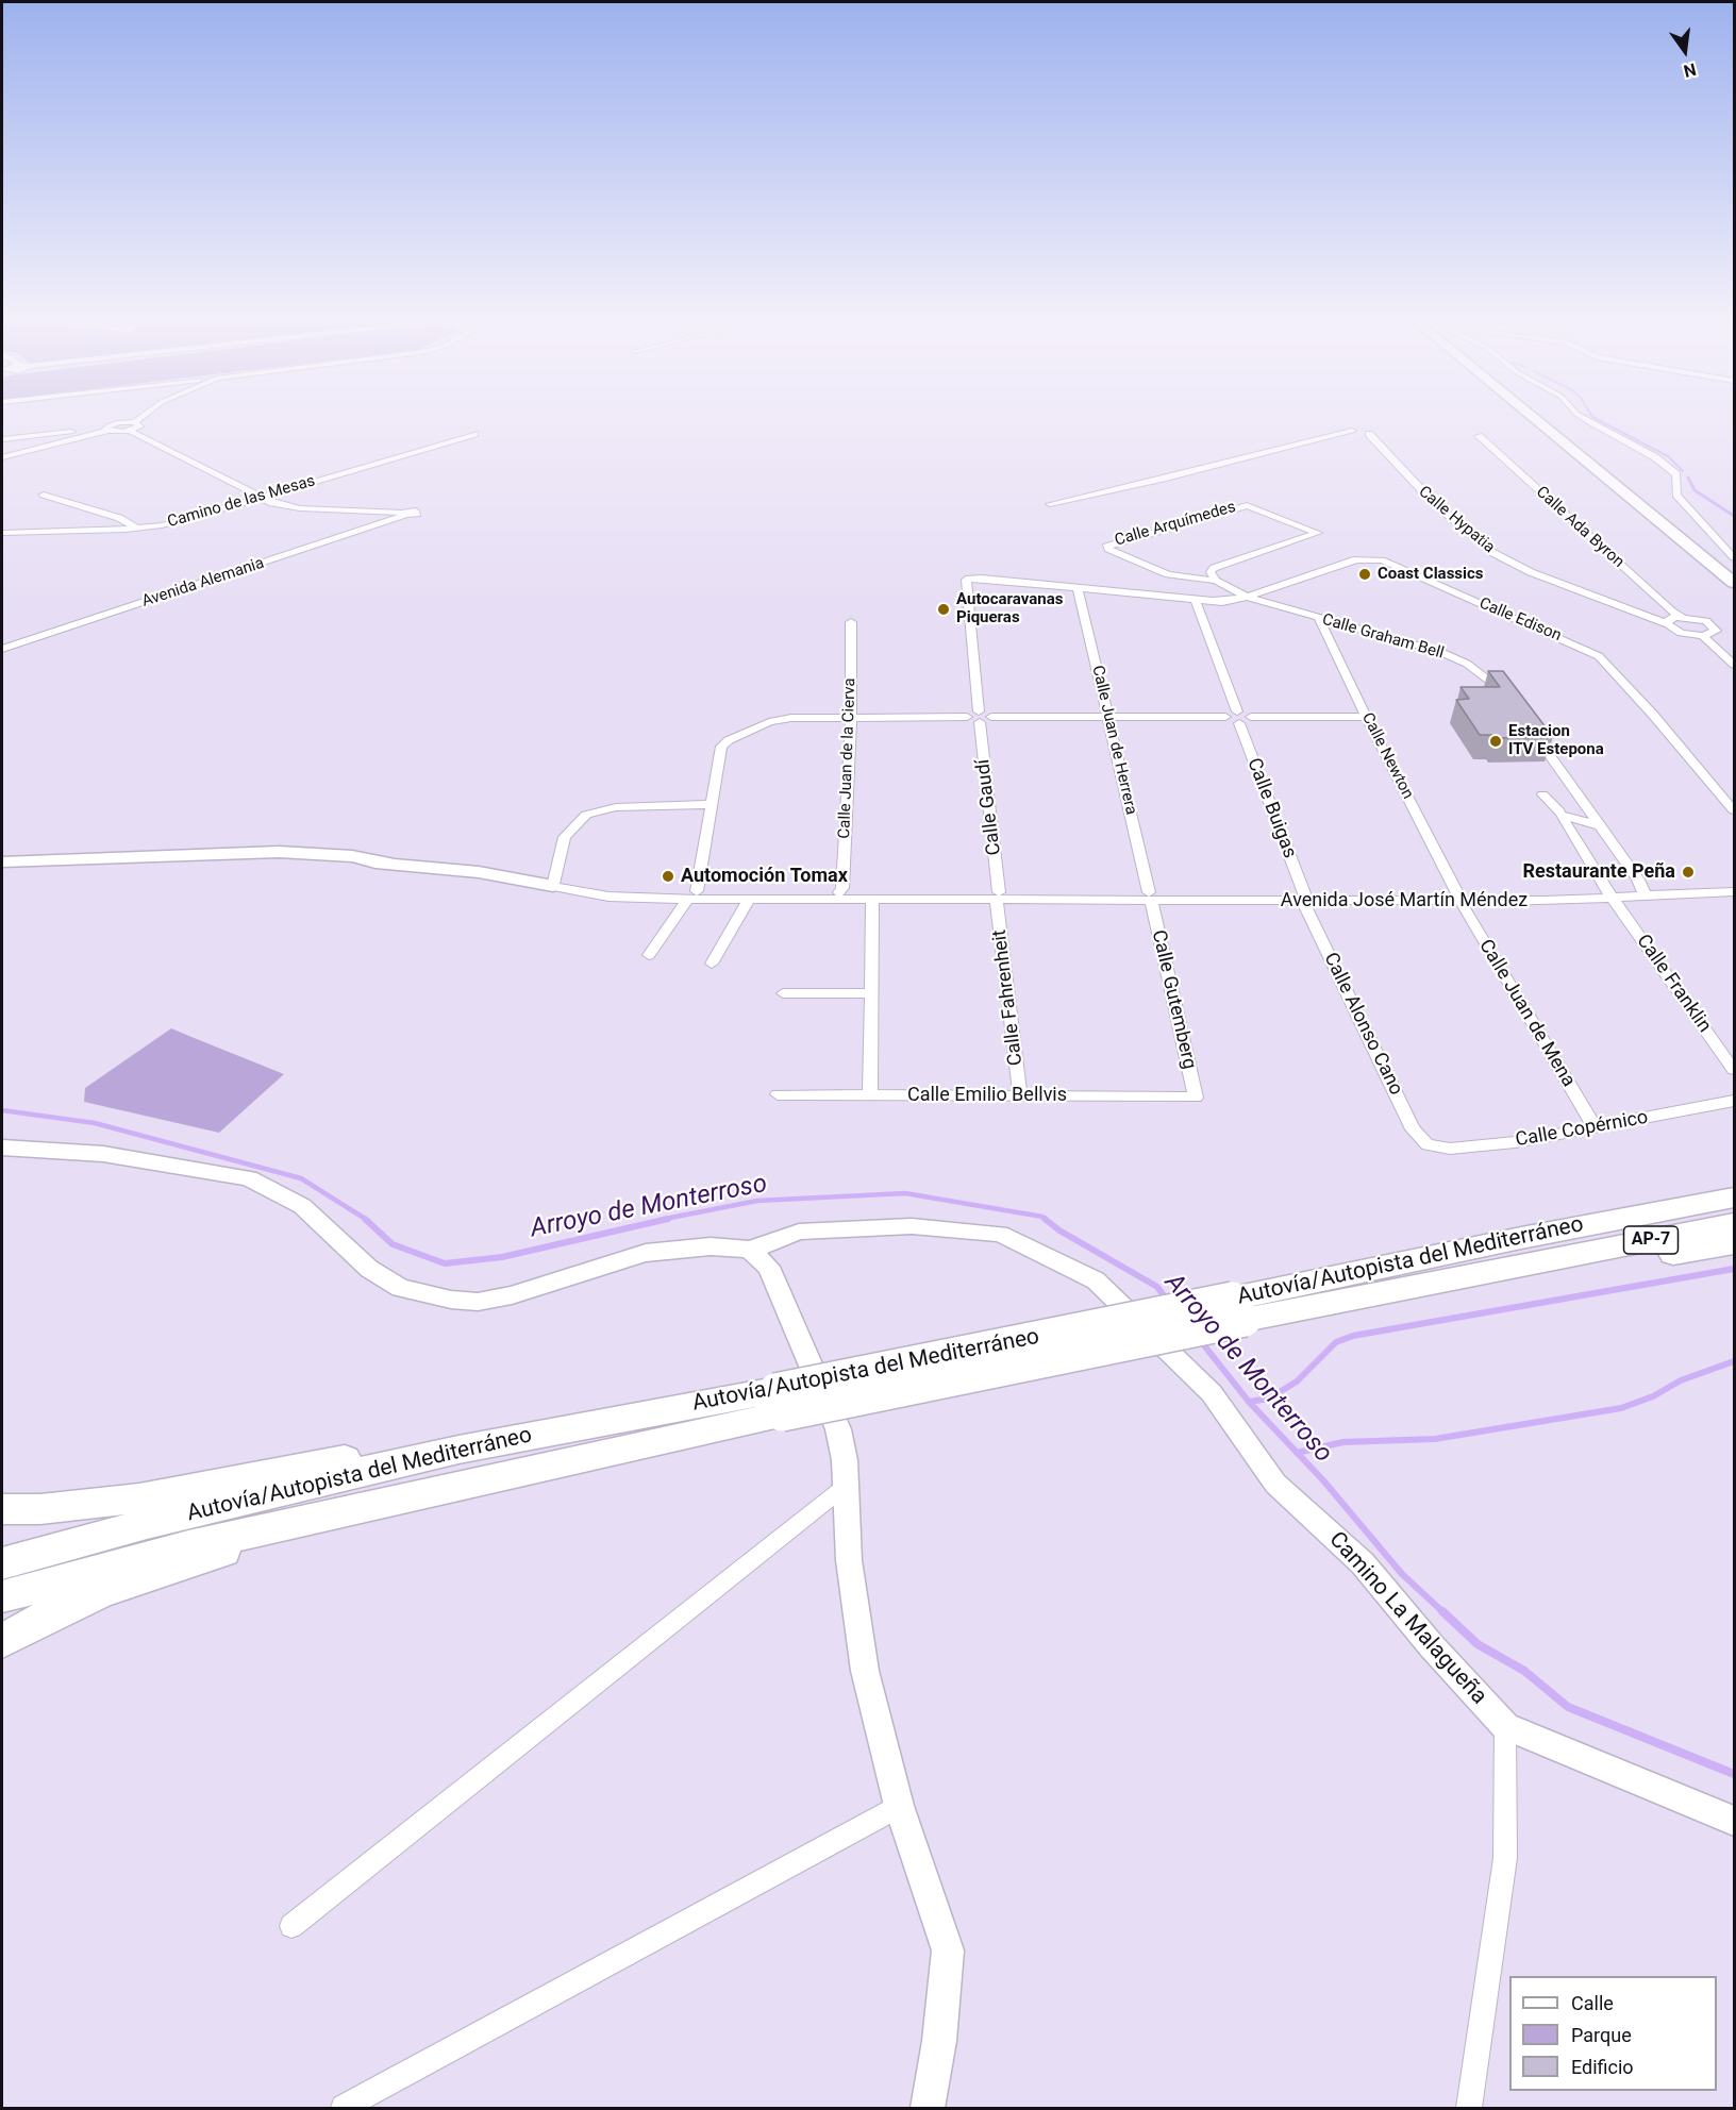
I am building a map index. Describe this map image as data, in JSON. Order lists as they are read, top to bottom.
{
  "streets": {
    "highway": ["AP-7", "Autovía/Autopista del Mediterráneo"],
    "street": [
      "Camino de las Mesas",
      "Calle Hypatia",
      "Calle Arquímedes",
      "Calle Ada Byron",
      "Avenida Alemania",
      "Calle Edison",
      "Calle Graham Bell",
      "Calle Juan de Herrera",
      "Calle Newton",
      "Calle Juan de la Cierva",
      "Calle Gaudí",
      "Calle Buigas",
      "Avenida José Martín Méndez",
      "Calle Franklin",
      "Calle Fahrenheit",
      "Calle Gutemberg",
      "Calle Juan de Mena",
      "Calle Alonso Cano",
      "Calle Emilio Bellvis",
      "Calle Copérnico",
      "Camino La Malagueña"
    ]
  },
  "crossings": [
    ["Camino de las Mesas", "Avenida Alemania"],
    ["Calle Edison", "Calle Graham Bell"],
    ["Calle Graham Bell", "Calle Juan de Herrera"],
    ["Calle Graham Bell", "Calle Newton"],
    ["Calle Graham Bell", "Calle Gaudí"],
    ["Calle Graham Bell", "Calle Buigas"],
    ["Calle Juan de Herrera", "Avenida José Martín Méndez"],
    ["Calle Juan de Herrera", "Calle Gutemberg"],
    ["Calle Newton", "Avenida José Martín Méndez"],
    ["Calle Newton", "Calle Juan de Mena"],
    ["Calle Juan de la Cierva", "Avenida José Martín Méndez"],
    ["Calle Gaudí", "Avenida José Martín Méndez"],
    ["Calle Gaudí", "Calle Fahrenheit"],
    ["Calle Buigas", "Avenida José Martín Méndez"],
    ["Calle Buigas", "Calle Alonso Cano"],
    ["Avenida José Martín Méndez", "Calle Franklin"],
    ["Avenida José Martín Méndez", "Calle Fahrenheit"],
    ["Avenida José Martín Méndez", "Calle Gutemberg"],
    ["Avenida José Martín Méndez", "Calle Juan de Mena"],
    ["Avenida José Martín Méndez", "Calle Alonso Cano"],
    ["Calle Fahrenheit", "Calle Emilio Bellvis"],
    ["Calle Gutemberg", "Calle Emilio Bellvis"],
    ["Calle Juan de Mena", "Calle Copérnico"],
    ["Calle Alonso Cano", "Calle Copérnico"],
    ["AP-7", "Autovía/Autopista del Mediterráneo"]
  ],
  "water": ["Arroyo de Monterroso"],
  "places": [
    "Coast Classics",
    "Autocaravanas Piqueras",
    "Estacion ITV Estepona",
    "Restaurante Peña",
    "Automoción Tomax"
  ],
  "legend": ["Calle", "Parque", "Edificio"],
  "north": "bottom"
}
